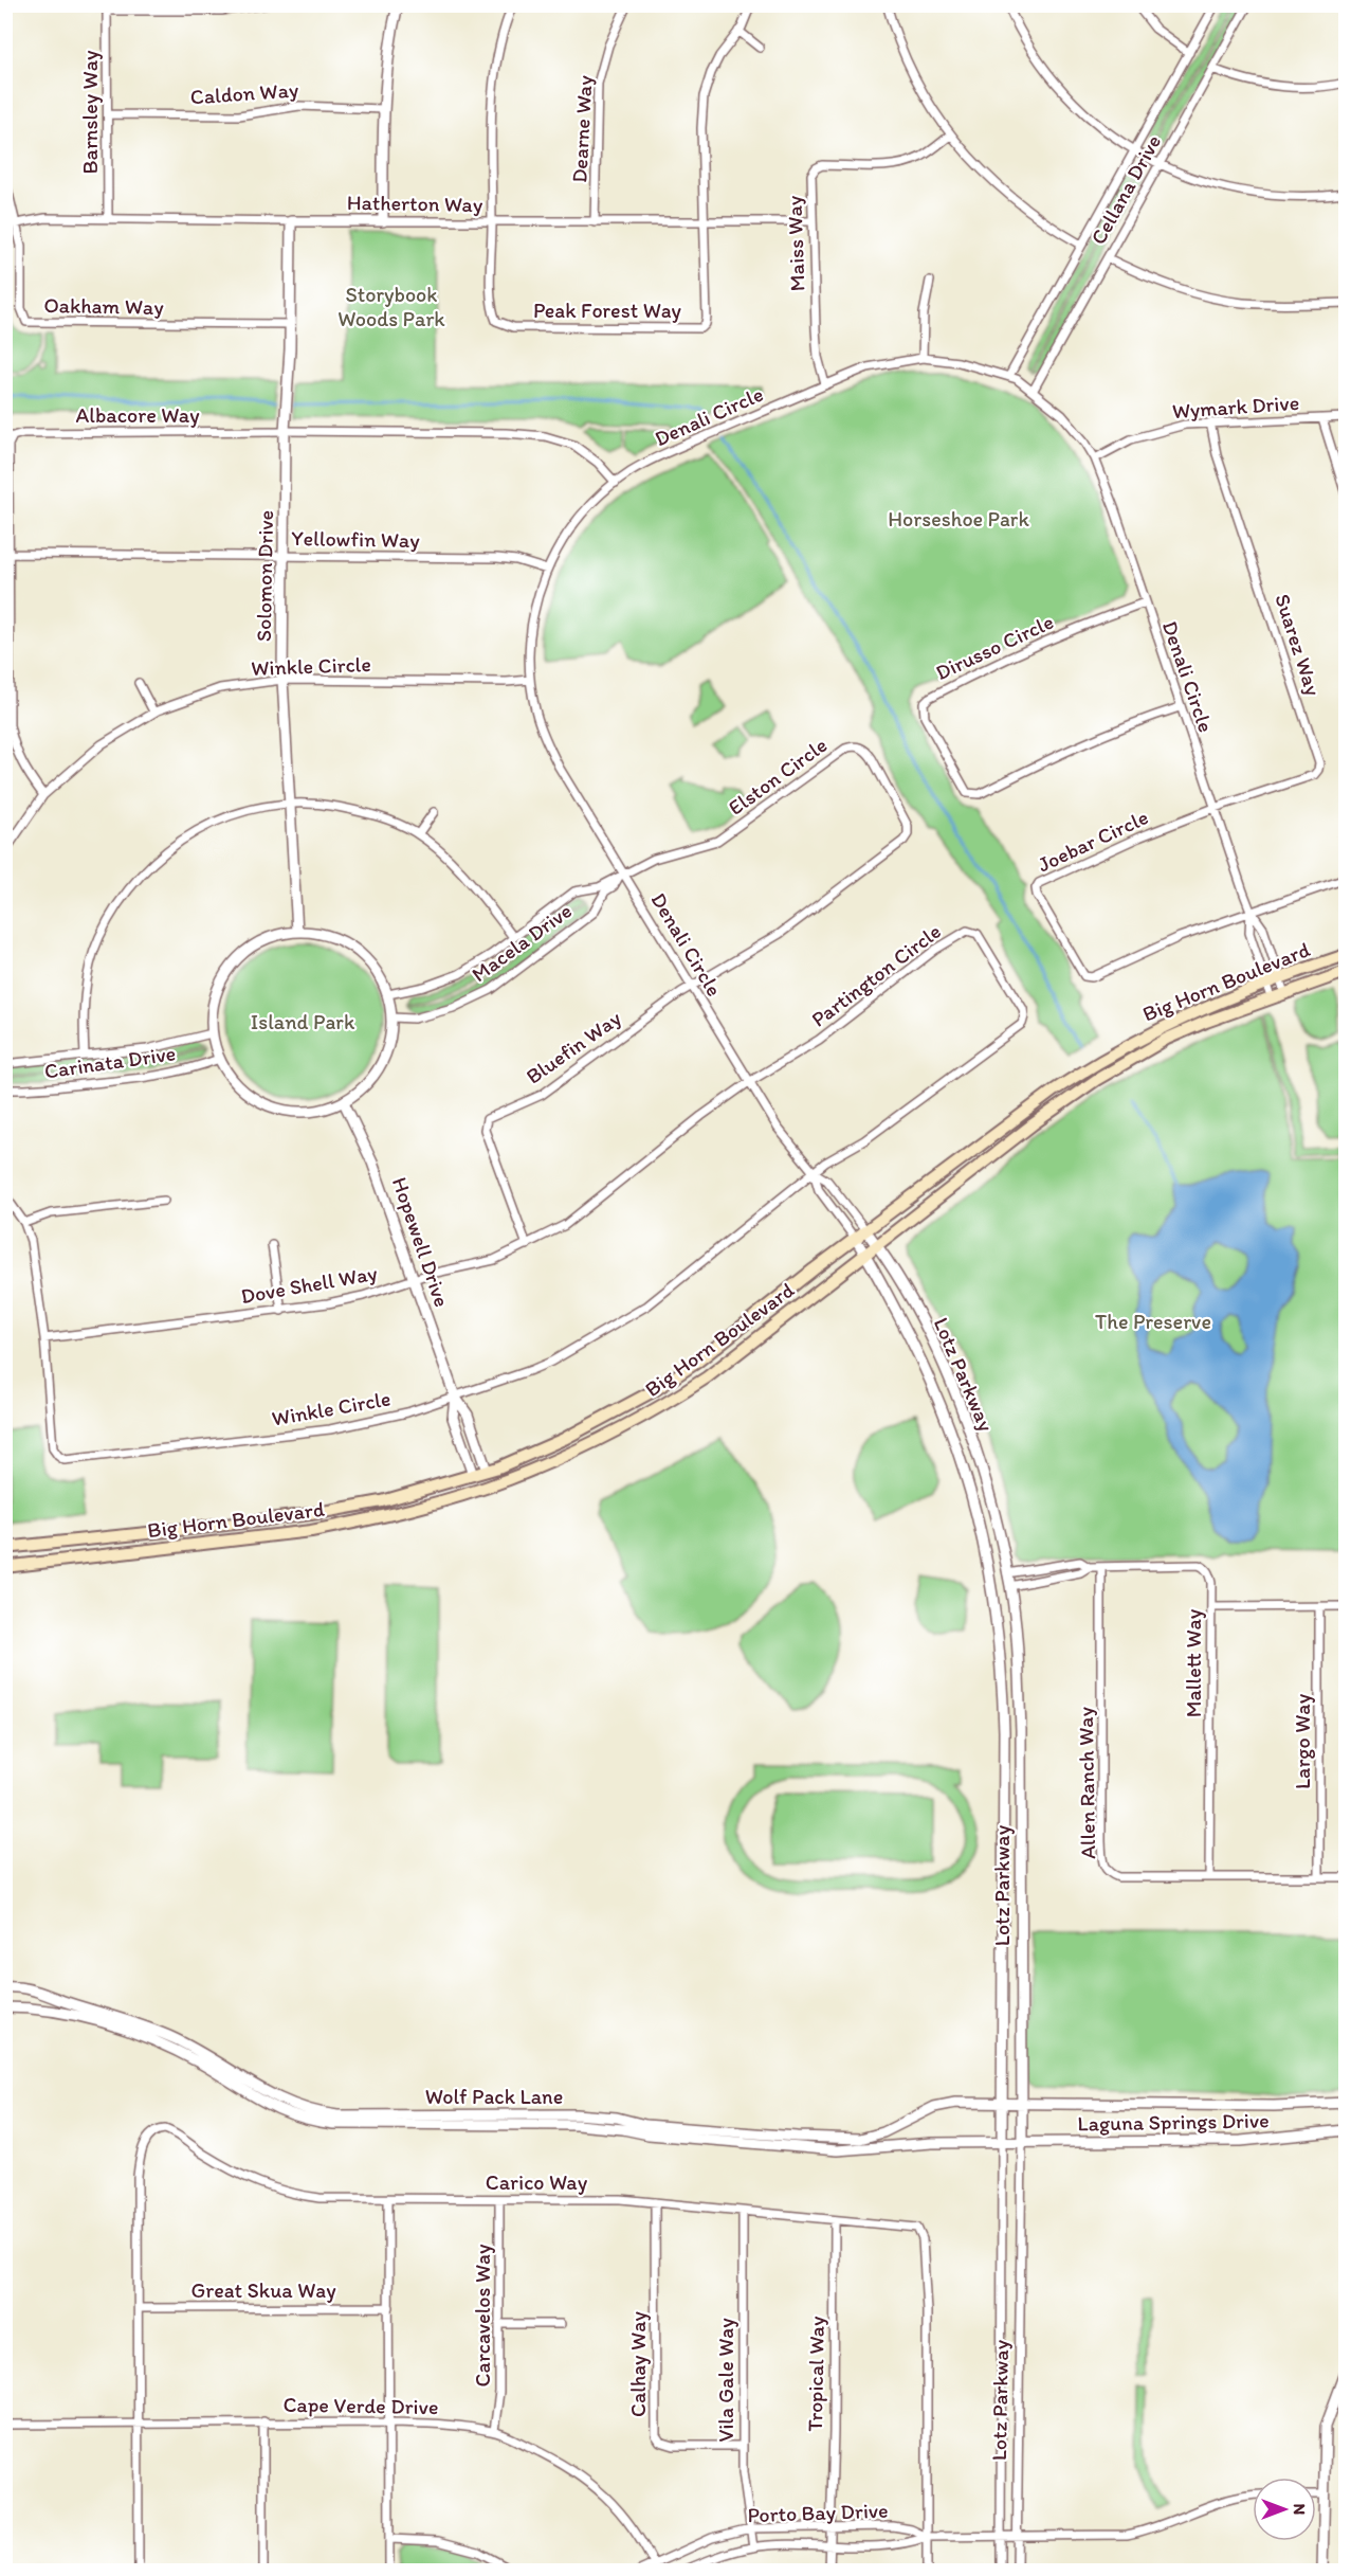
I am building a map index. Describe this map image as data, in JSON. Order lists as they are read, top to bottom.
{
  "streets": {
    "main road": ["Big Horn Boulevard"],
    "street": [
      "Caldon Way",
      "Barnsley Way",
      "Dearne Way",
      "Cellana Drive",
      "Hatherton Way",
      "Maiss Way",
      "Oakham Way",
      "Peak Forest Way",
      "Wymark Drive",
      "Albacore Way",
      "Denali Circle",
      "Yellowfin Way",
      "Solomon Drive",
      "Suarez Way",
      "Dirusso Circle",
      "Winkle Circle",
      "Elston Circle",
      "Joebar Circle",
      "Macela Drive",
      "Partington Circle",
      "Bluefin Way",
      "Carinata Drive",
      "Hopewell Drive",
      "Dove Shell Way",
      "Lotz Parkway",
      "Mallett Way",
      "Largo Way",
      "Allen Ranch Way",
      "Wolf Pack Lane",
      "Laguna Springs Drive",
      "Carico Way",
      "Great Skua Way",
      "Carcavelos Way",
      "Calhay Way",
      "Tropical Way",
      "Vila Gale Way",
      "Cape Verde Drive",
      "Porto Bay Drive"
    ]
  },
  "crossings": [
    ["Caldon Way", "Barnsley Way"],
    ["Barnsley Way", "Hatherton Way"],
    ["Dearne Way", "Hatherton Way"],
    ["Cellana Drive", "Denali Circle"],
    ["Hatherton Way", "Maiss Way"],
    ["Hatherton Way", "Oakham Way"],
    ["Hatherton Way", "Peak Forest Way"],
    ["Hatherton Way", "Solomon Drive"],
    ["Maiss Way", "Denali Circle"],
    ["Oakham Way", "Solomon Drive"],
    ["Wymark Drive", "Denali Circle"],
    ["Wymark Drive", "Suarez Way"],
    ["Albacore Way", "Denali Circle"],
    ["Albacore Way", "Yellowfin Way"],
    ["Albacore Way", "Solomon Drive"],
    ["Albacore Way", "Winkle Circle"],
    ["Denali Circle", "Yellowfin Way"],
    ["Denali Circle", "Suarez Way"],
    ["Denali Circle", "Dirusso Circle"],
    ["Denali Circle", "Winkle Circle"],
    ["Denali Circle", "Elston Circle"],
    ["Denali Circle", "Joebar Circle"],
    ["Denali Circle", "Macela Drive"],
    ["Denali Circle", "Partington Circle"],
    ["Denali Circle", "Big Horn Boulevard"],
    ["Denali Circle", "Bluefin Way"],
    ["Denali Circle", "Dove Shell Way"],
    ["Denali Circle", "Lotz Parkway"],
    ["Yellowfin Way", "Solomon Drive"],
    ["Solomon Drive", "Winkle Circle"],
    ["Solomon Drive", "Macela Drive"],
    ["Solomon Drive", "Carinata Drive"],
    ["Solomon Drive", "Hopewell Drive"],
    ["Suarez Way", "Joebar Circle"],
    ["Winkle Circle", "Partington Circle"],
    ["Winkle Circle", "Hopewell Drive"],
    ["Winkle Circle", "Dove Shell Way"],
    ["Elston Circle", "Macela Drive"],
    ["Elston Circle", "Bluefin Way"],
    ["Macela Drive", "Carinata Drive"],
    ["Macela Drive", "Hopewell Drive"],
    ["Partington Circle", "Dove Shell Way"],
    ["Big Horn Boulevard", "Hopewell Drive"],
    ["Big Horn Boulevard", "Lotz Parkway"],
    ["Bluefin Way", "Dove Shell Way"],
    ["Carinata Drive", "Hopewell Drive"],
    ["Hopewell Drive", "Dove Shell Way"],
    ["Lotz Parkway", "Mallett Way"],
    ["Lotz Parkway", "Wolf Pack Lane"],
    ["Lotz Parkway", "Laguna Springs Drive"],
    ["Lotz Parkway", "Porto Bay Drive"],
    ["Mallett Way", "Allen Ranch Way"],
    ["Largo Way", "Allen Ranch Way"],
    ["Wolf Pack Lane", "Laguna Springs Drive"],
    ["Carico Way", "Great Skua Way"],
    ["Carico Way", "Carcavelos Way"],
    ["Carico Way", "Calhay Way"],
    ["Carico Way", "Tropical Way"],
    ["Carico Way", "Vila Gale Way"],
    ["Carico Way", "Cape Verde Drive"],
    ["Carico Way", "Porto Bay Drive"],
    ["Carcavelos Way", "Cape Verde Drive"],
    ["Calhay Way", "Vila Gale Way"],
    ["Tropical Way", "Porto Bay Drive"],
    ["Vila Gale Way", "Porto Bay Drive"],
    ["Cape Verde Drive", "Porto Bay Drive"]
  ],
  "parks": [
    "Storybook Woods Park",
    "Horseshoe Park",
    "Island Park",
    "The Preserve"
  ],
  "north": "right"
}
